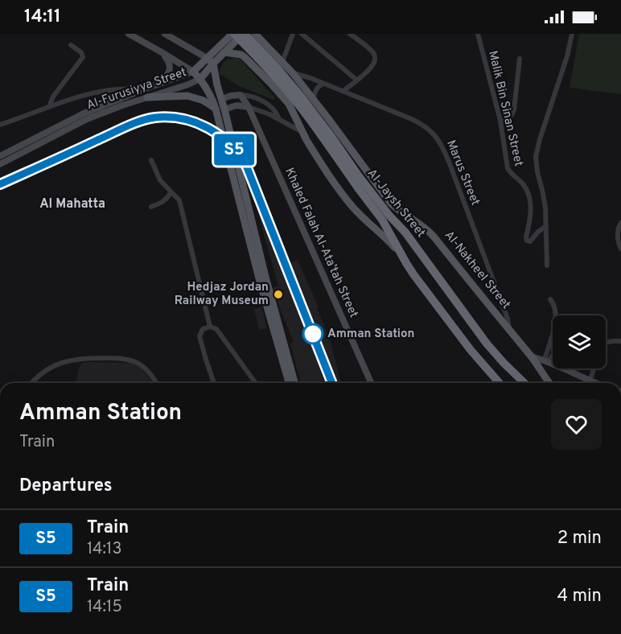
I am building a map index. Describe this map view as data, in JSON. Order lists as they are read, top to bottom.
{
  "streets": {
    "highway": ["Al-Jaysh Street"],
    "main road": ["Al-Furusiyya Street", "Khaled Falah Al-Ata’tah Street", "Al-Nakheel Street"],
    "street": ["Malik Bin Sinan Street", "Marus Street"]
  },
  "crossings": [
    ["Al-Furusiyya Street", "Al-Jaysh Street"],
    ["Marus Street", "Al-Nakheel Street"]
  ],
  "districts": ["Al Mahatta"],
  "places": ["Hedjaz Jordan Railway Museum", "Amman Station"],
  "page": {
    "status": "14:11",
    "on_map": "S5",
    "heading": [
      ["Amman Station", "Train"],
      "Departures"
    ],
    "list": [
      {
        "mark": "S5",
        "name": "Train",
        "note": "14:13",
        "value": "2 min"
      },
      {
        "mark": "S5",
        "name": "Train",
        "note": "14:15",
        "value": "4 min"
      }
    ]
  }
}
